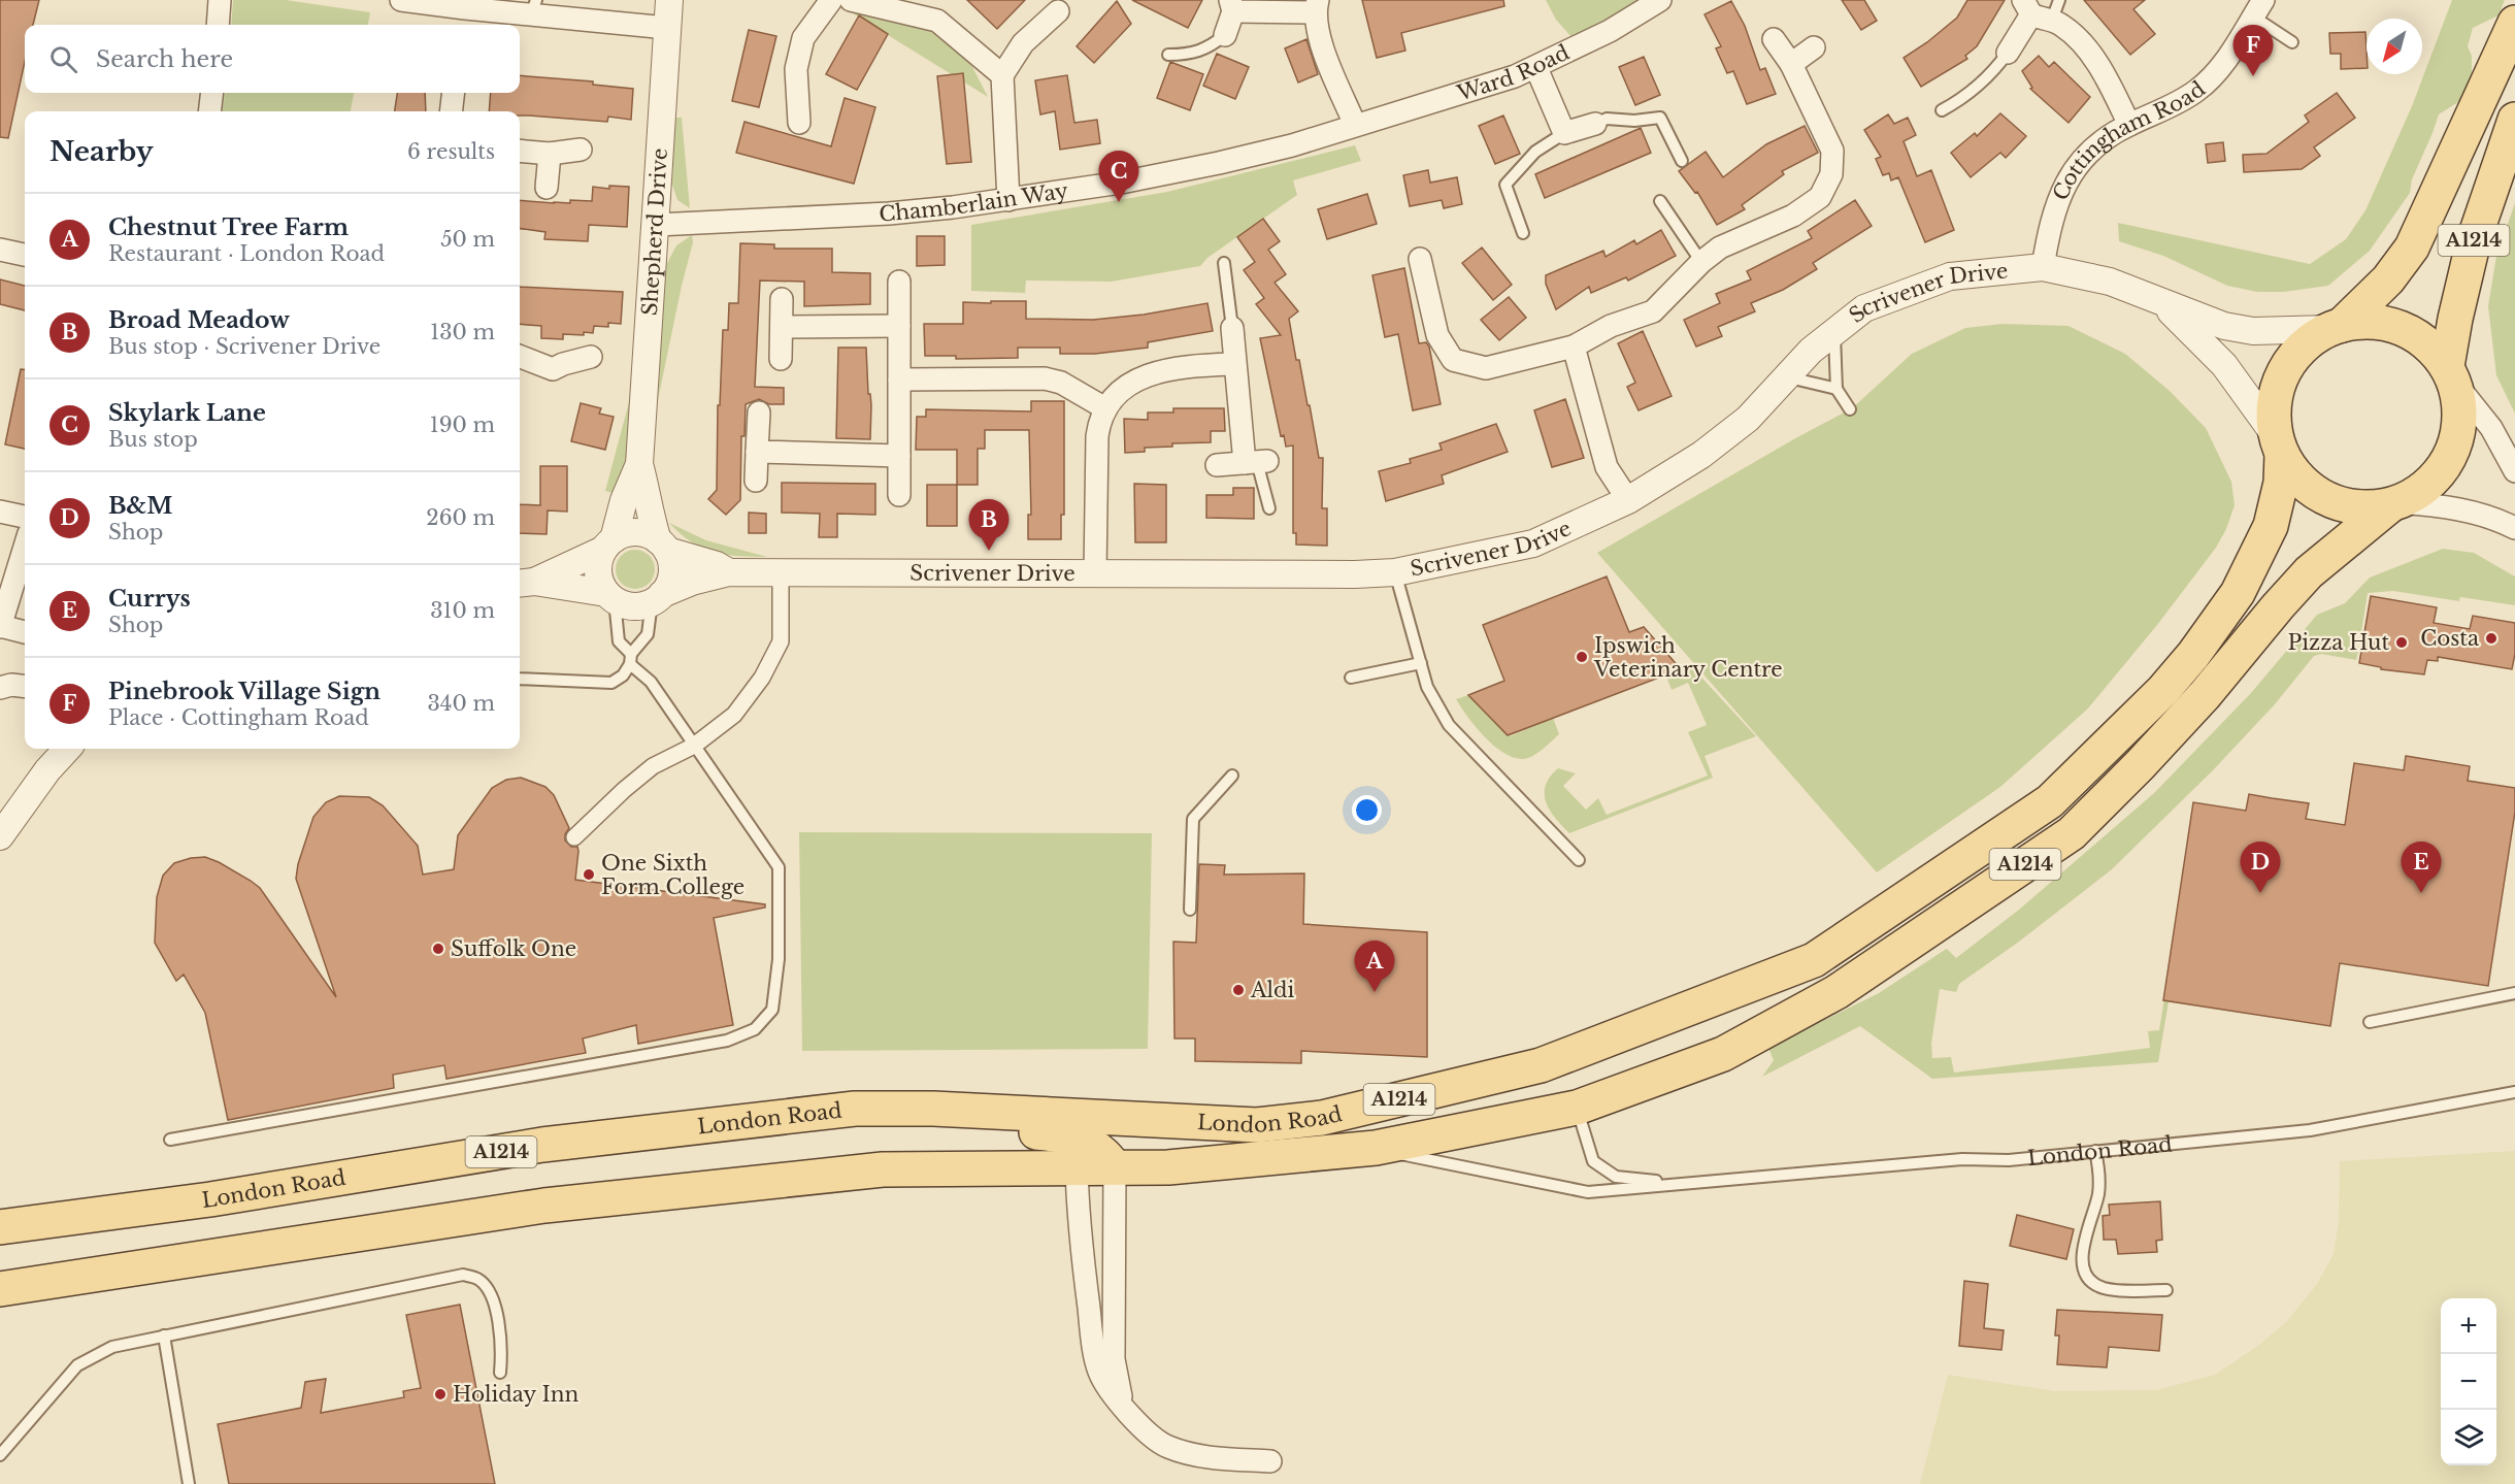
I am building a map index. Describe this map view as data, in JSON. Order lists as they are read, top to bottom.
{
  "streets": {
    "main road": ["A1214", "London Road"],
    "street": [
      "Ward Road",
      "Cottingham Road",
      "Chamberlain Way",
      "Shepherd Drive",
      "Scrivener Drive"
    ]
  },
  "crossings": [
    ["Ward Road", "Chamberlain Way"],
    ["Cottingham Road", "Scrivener Drive"],
    ["Chamberlain Way", "Shepherd Drive"],
    ["Shepherd Drive", "Scrivener Drive"],
    ["A1214", "Scrivener Drive"],
    ["A1214", "London Road"],
    ["Scrivener Drive", "London Road"]
  ],
  "places": [
    "Costa",
    "Pizza Hut",
    "Ipswich Veterinary Centre",
    "One Sixth Form College",
    "Suffolk One",
    "Aldi",
    "Holiday Inn"
  ],
  "north": "bottom left",
  "page": {
    "pins": [
      "F",
      "C",
      "B",
      "D",
      "E",
      "A"
    ],
    "search": "Search here",
    "heading": ["Nearby", "6 results"],
    "list": [
      {
        "mark": "A",
        "name": "Chestnut Tree Farm",
        "note": "Restaurant · London Road",
        "value": "50 m"
      },
      {
        "mark": "B",
        "name": "Broad Meadow",
        "note": "Bus stop · Scrivener Drive",
        "value": "130 m"
      },
      {
        "mark": "C",
        "name": "Skylark Lane",
        "note": "Bus stop",
        "value": "190 m"
      },
      {
        "mark": "D",
        "name": "B&M",
        "note": "Shop",
        "value": "260 m"
      },
      {
        "mark": "E",
        "name": "Currys",
        "note": "Shop",
        "value": "310 m"
      },
      {
        "mark": "F",
        "name": "Pinebrook Village Sign",
        "note": "Place · Cottingham Road",
        "value": "340 m"
      }
    ],
    "map_buttons": ["+", "−"]
  }
}
